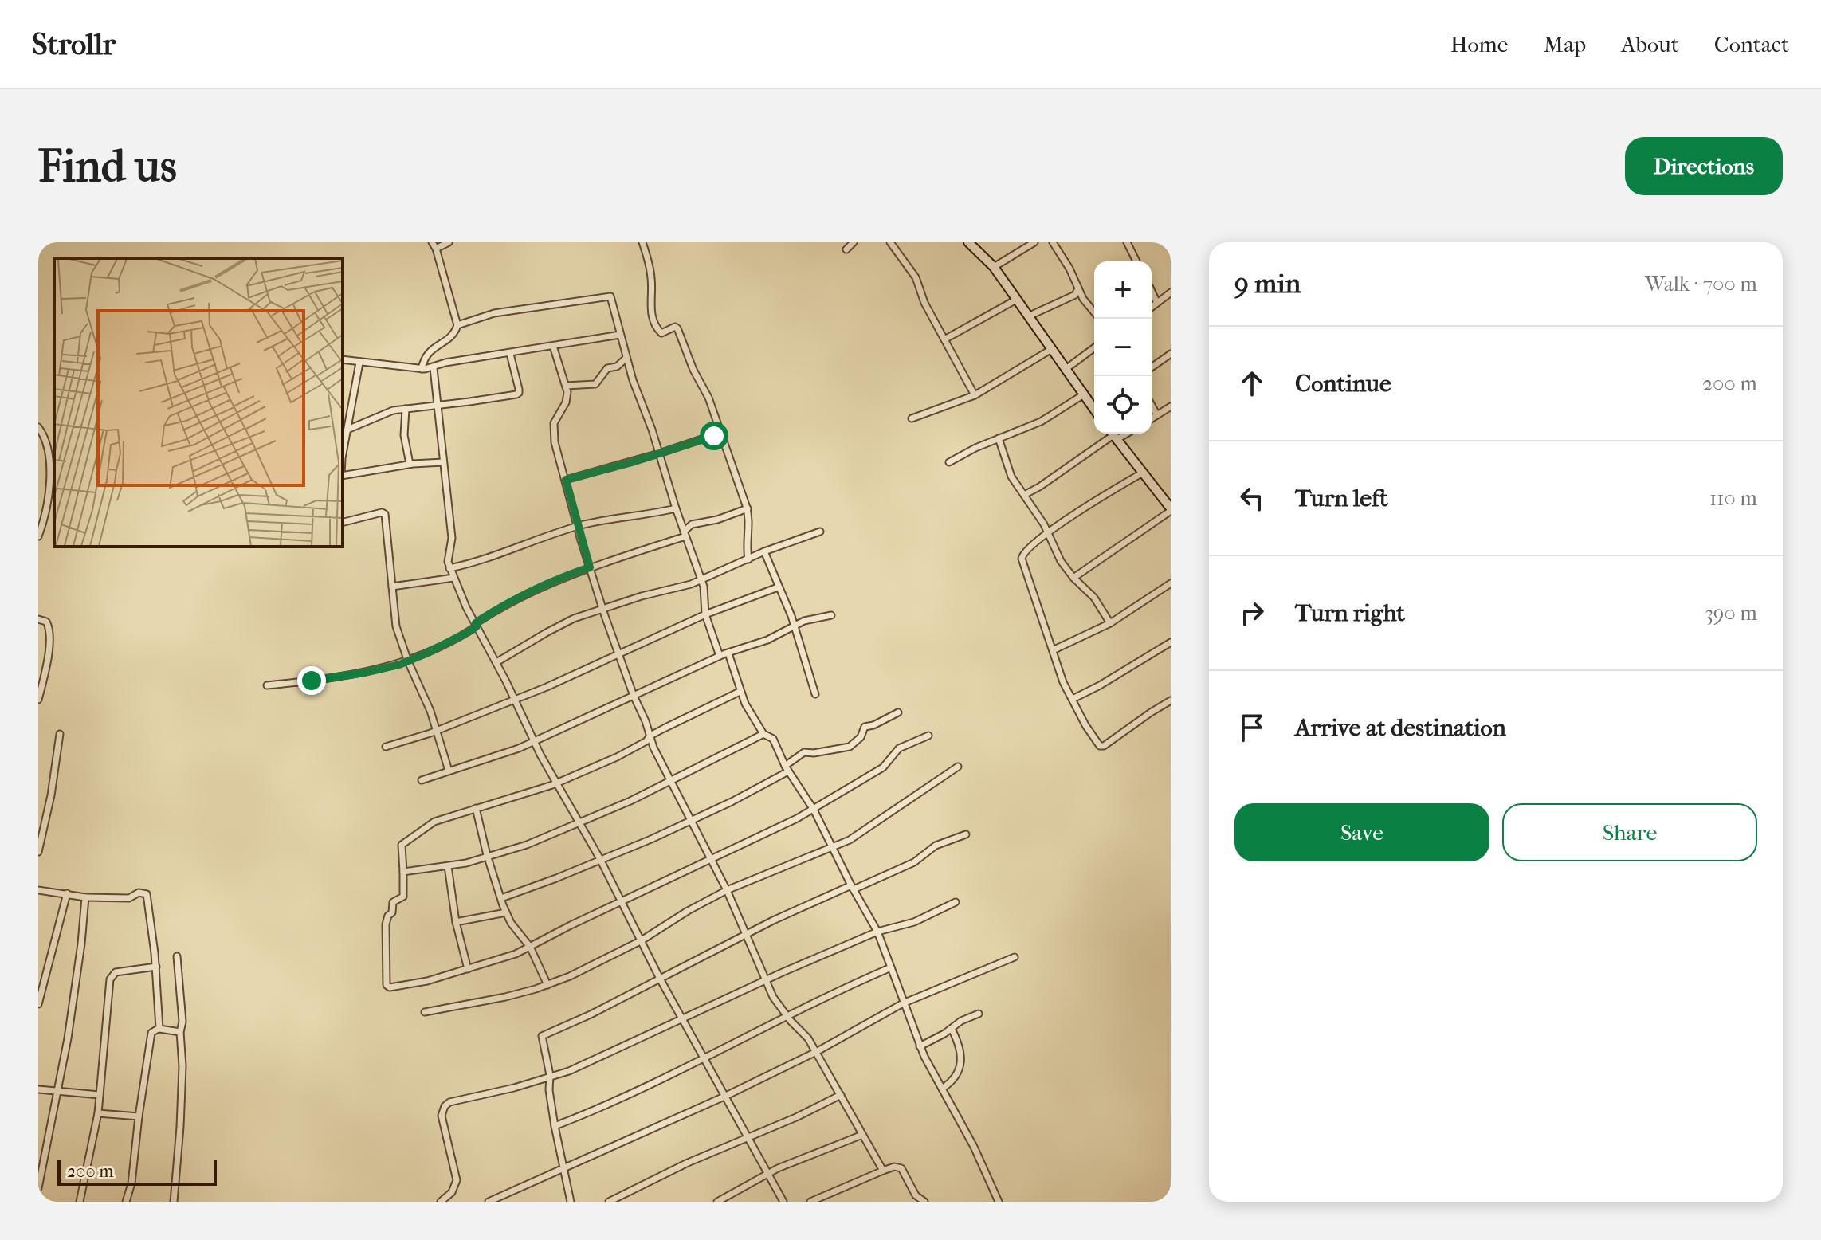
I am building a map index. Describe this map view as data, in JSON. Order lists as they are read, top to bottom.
{
  "scale_bar": "200 m",
  "page": {
    "header": "Strollr",
    "nav": [
      "Home",
      "Map",
      "About",
      "Contact"
    ],
    "buttons": [
      "Directions",
      ["Save", "Share"]
    ],
    "title": "Find us",
    "heading": ["9 min", "Walk · 700 m"],
    "map_buttons": ["+", "−"],
    "list": [
      ["Continue", "200 m"],
      ["Turn left", "110 m"],
      ["Turn right", "390 m"],
      "Arrive at destination"
    ],
    "scale": "200 m"
  }
}
